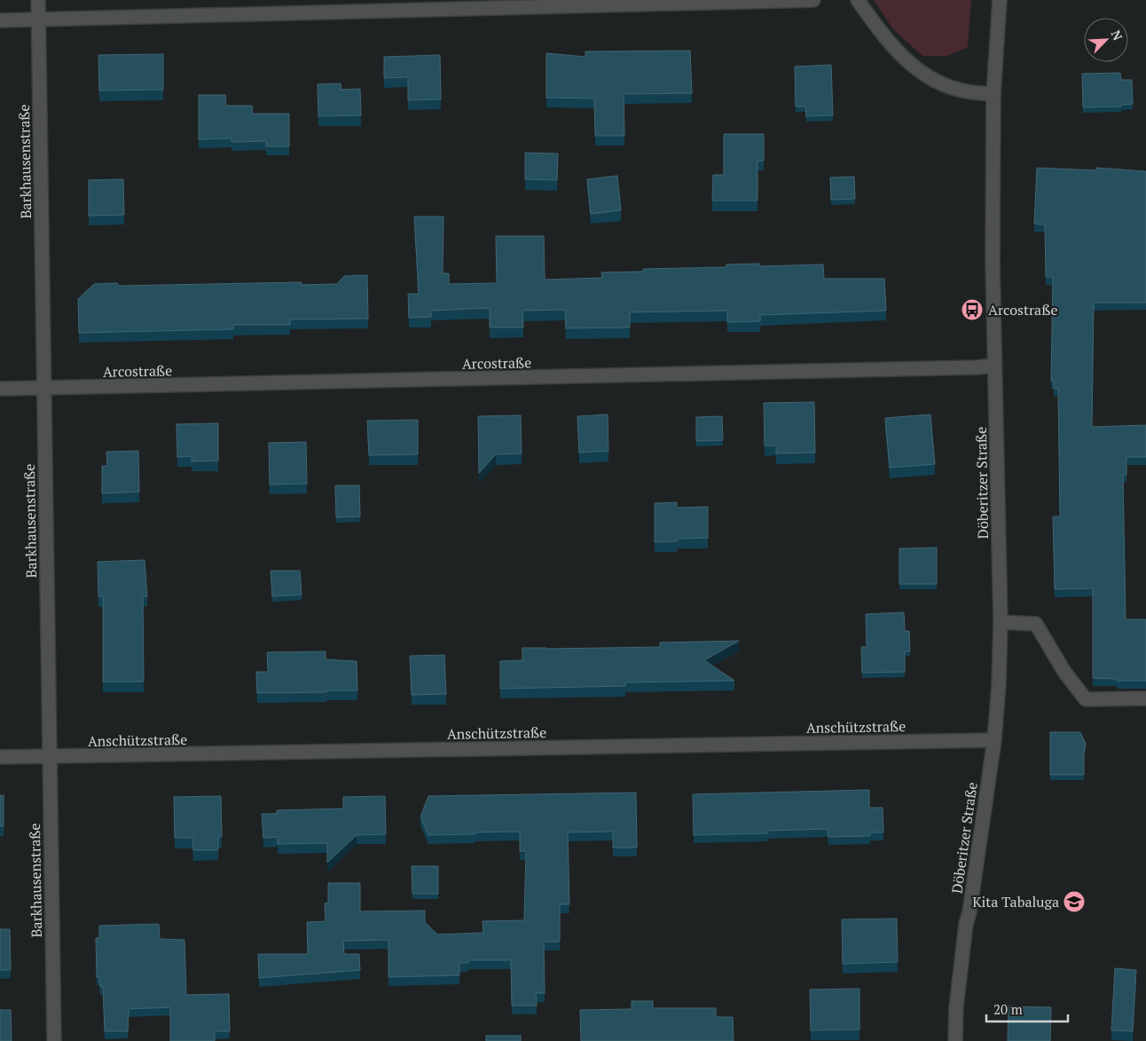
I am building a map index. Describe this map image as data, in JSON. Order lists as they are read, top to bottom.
{
  "streets": {
    "street": [
      "Barkhausenstraße",
      "Arcostraße",
      "Döberitzer Straße",
      "Anschützstraße"
    ]
  },
  "crossings": [
    ["Barkhausenstraße", "Arcostraße"],
    ["Barkhausenstraße", "Anschützstraße"],
    ["Arcostraße", "Döberitzer Straße"],
    ["Döberitzer Straße", "Anschützstraße"]
  ],
  "places": {
    "bus stop": ["Arcostraße"],
    "school or university": ["Kita Tabaluga"]
  },
  "scale_bar": "20 m",
  "north": "top right"
}
